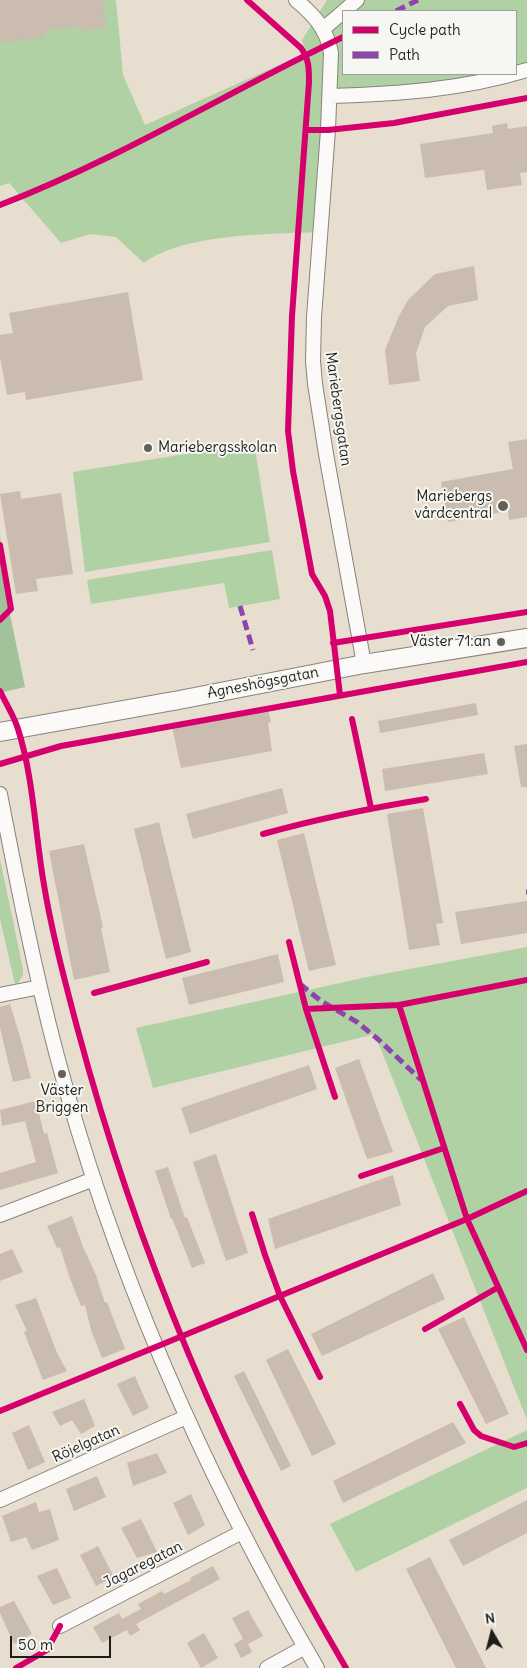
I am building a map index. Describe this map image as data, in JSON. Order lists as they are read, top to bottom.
{
  "streets": {
    "street": [
      "Mariebergsgatan",
      "Agneshögsgatan",
      "Röjelgatan",
      "Jagaregatan"
    ]
  },
  "crossings": [
    ["Mariebergsgatan", "Agneshögsgatan"]
  ],
  "places": [
    "Mariebergsskolan",
    "Mariebergs vårdcentral",
    "Väster 71:an",
    "Väster Briggen"
  ],
  "legend": ["Cycle path", "Path"],
  "scale_bar": "50 m",
  "north": "top"
}
